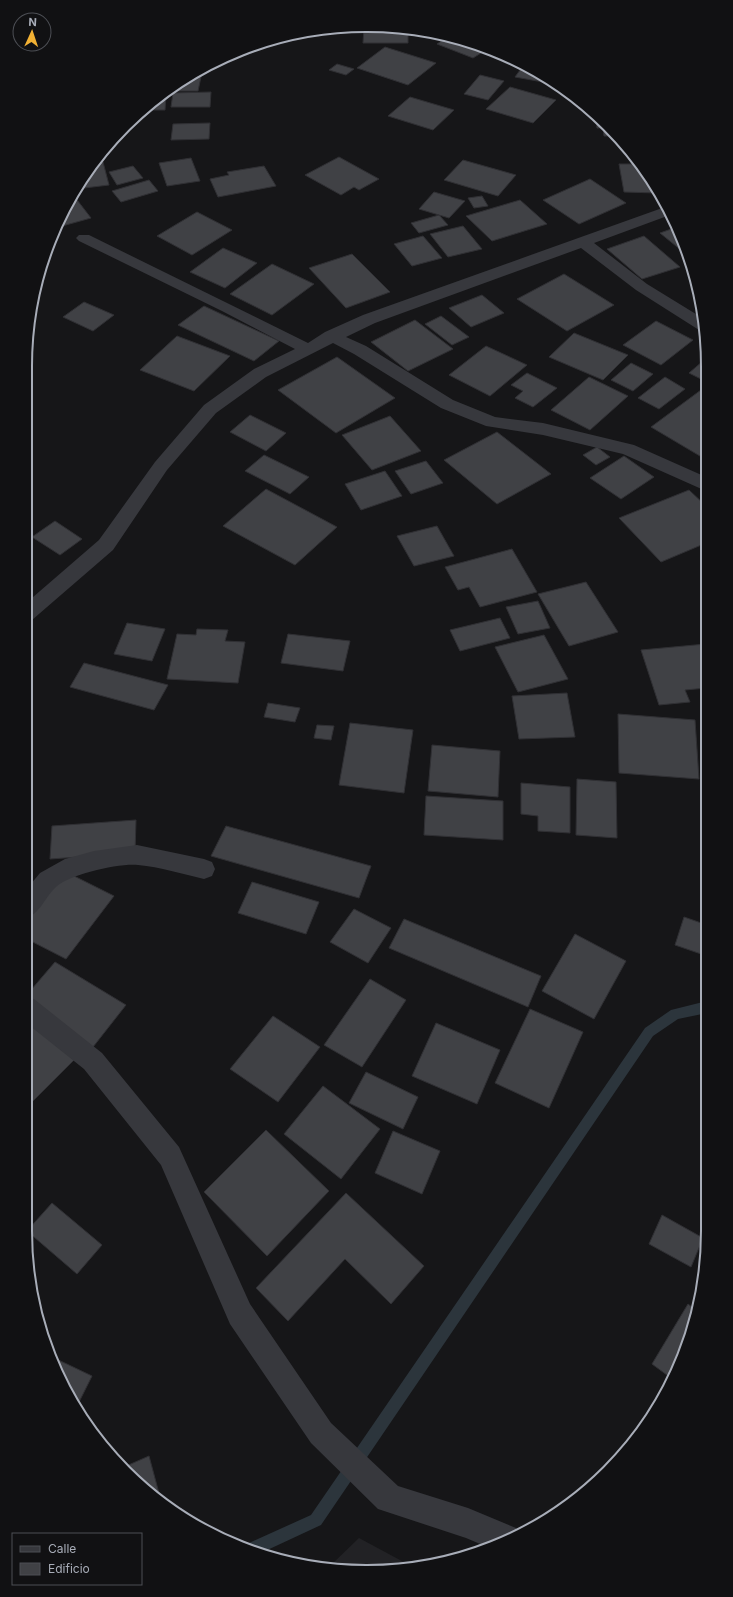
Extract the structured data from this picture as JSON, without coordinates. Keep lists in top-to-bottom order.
{
  "legend": ["Calle", "Edificio"],
  "north": "top"
}
